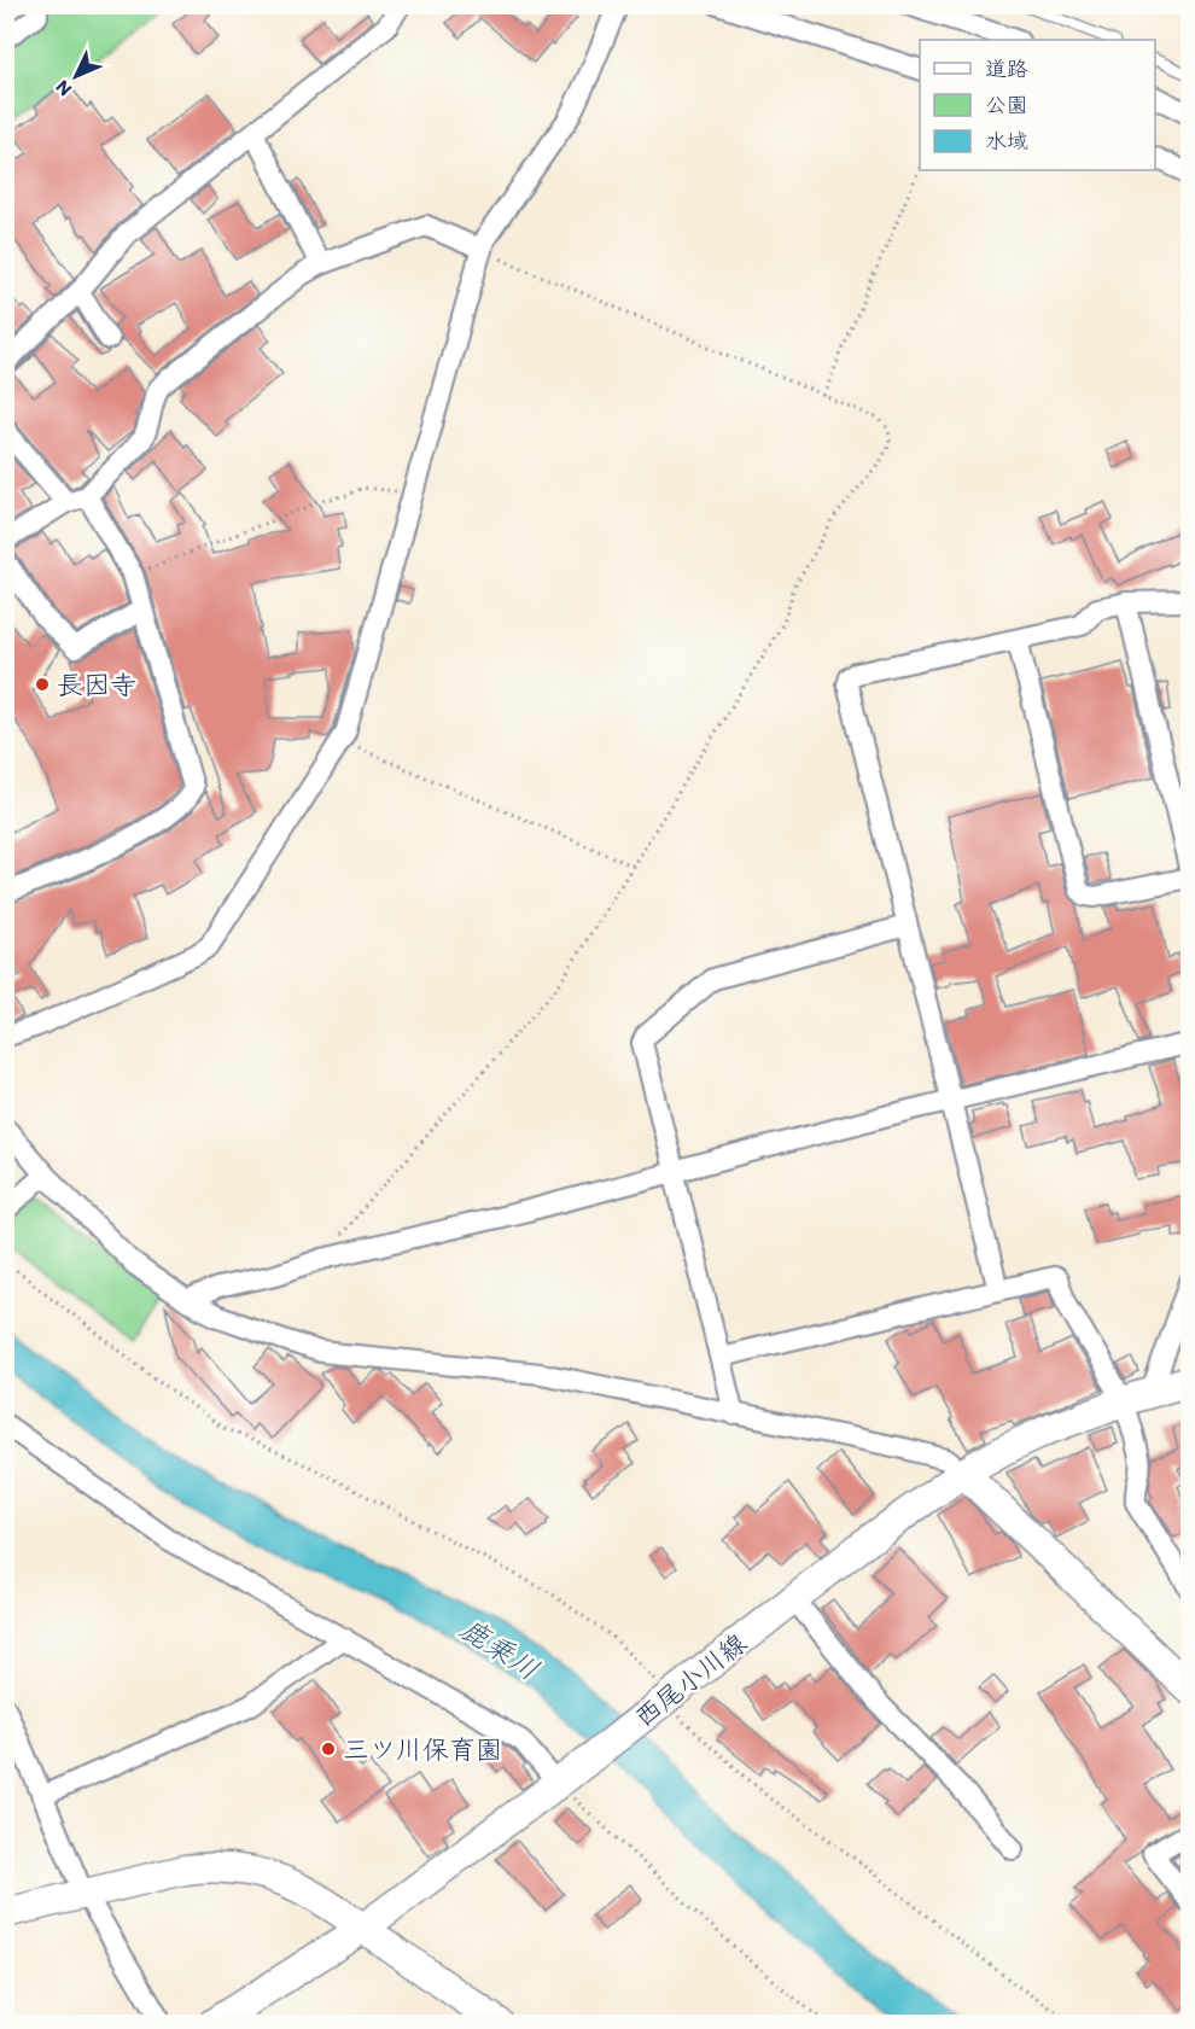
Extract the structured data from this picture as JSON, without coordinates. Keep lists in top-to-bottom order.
{
  "streets": {
    "main road": ["西尾小川線"]
  },
  "water": ["鹿乗川"],
  "places": ["長因寺", "三ツ川保育園"],
  "legend": ["道路", "公園", "水域"],
  "north": "bottom left"
}
